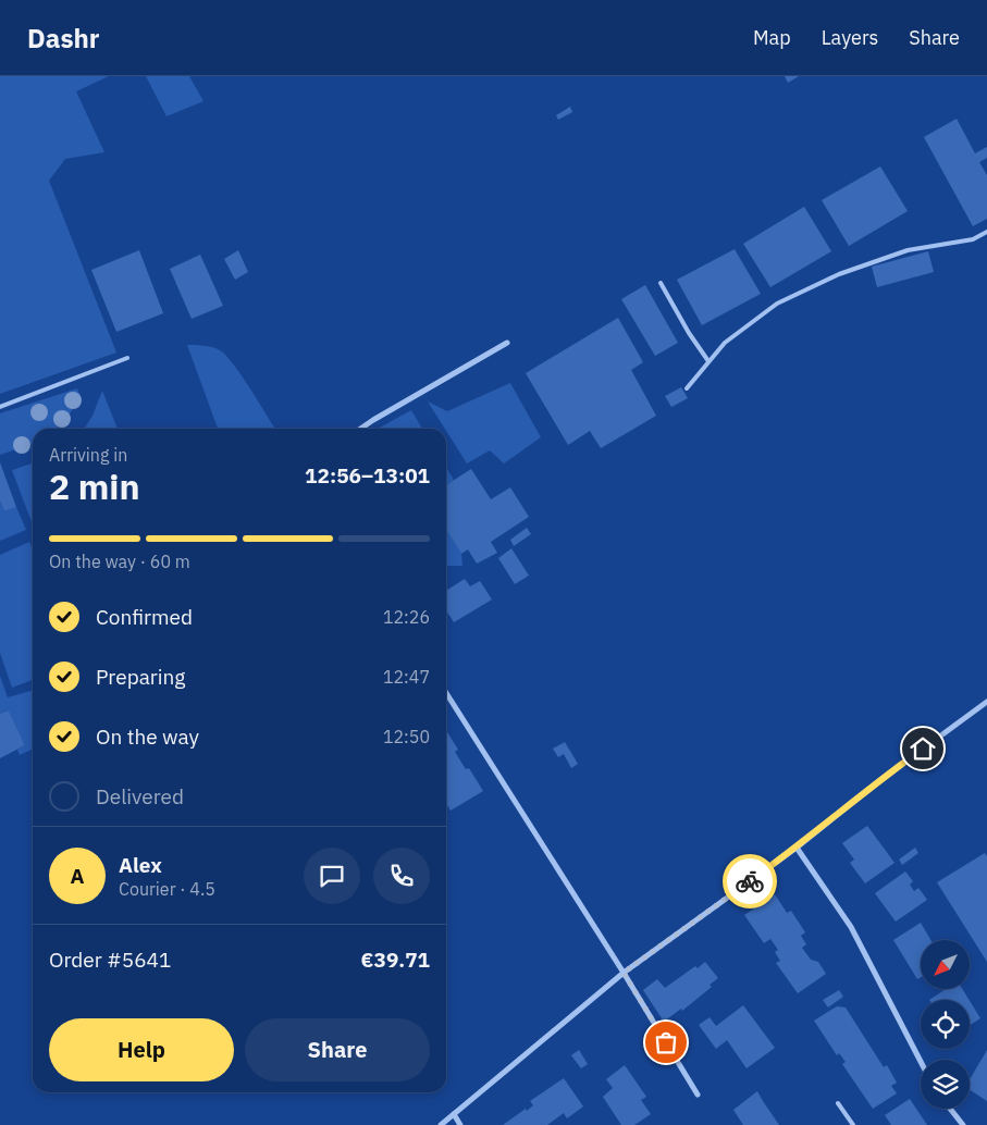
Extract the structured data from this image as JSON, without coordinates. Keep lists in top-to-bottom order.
{
  "north": "bottom left",
  "page": {
    "header": "Dashr",
    "nav": ["Map", "Layers", "Share"],
    "heading": ["2 min", "Arriving in", "12:56–13:01"],
    "panel": [
      "Alex",
      "Courier · 4.5",
      "Order #5641",
      "€39.71"
    ],
    "bar": "On the way · 60 m",
    "list": [
      ["Confirmed", "12:26"],
      ["Preparing", "12:47"],
      ["On the way", "12:50"],
      "Delivered"
    ],
    "round": "A",
    "buttons": ["Help", "Share"]
  }
}
